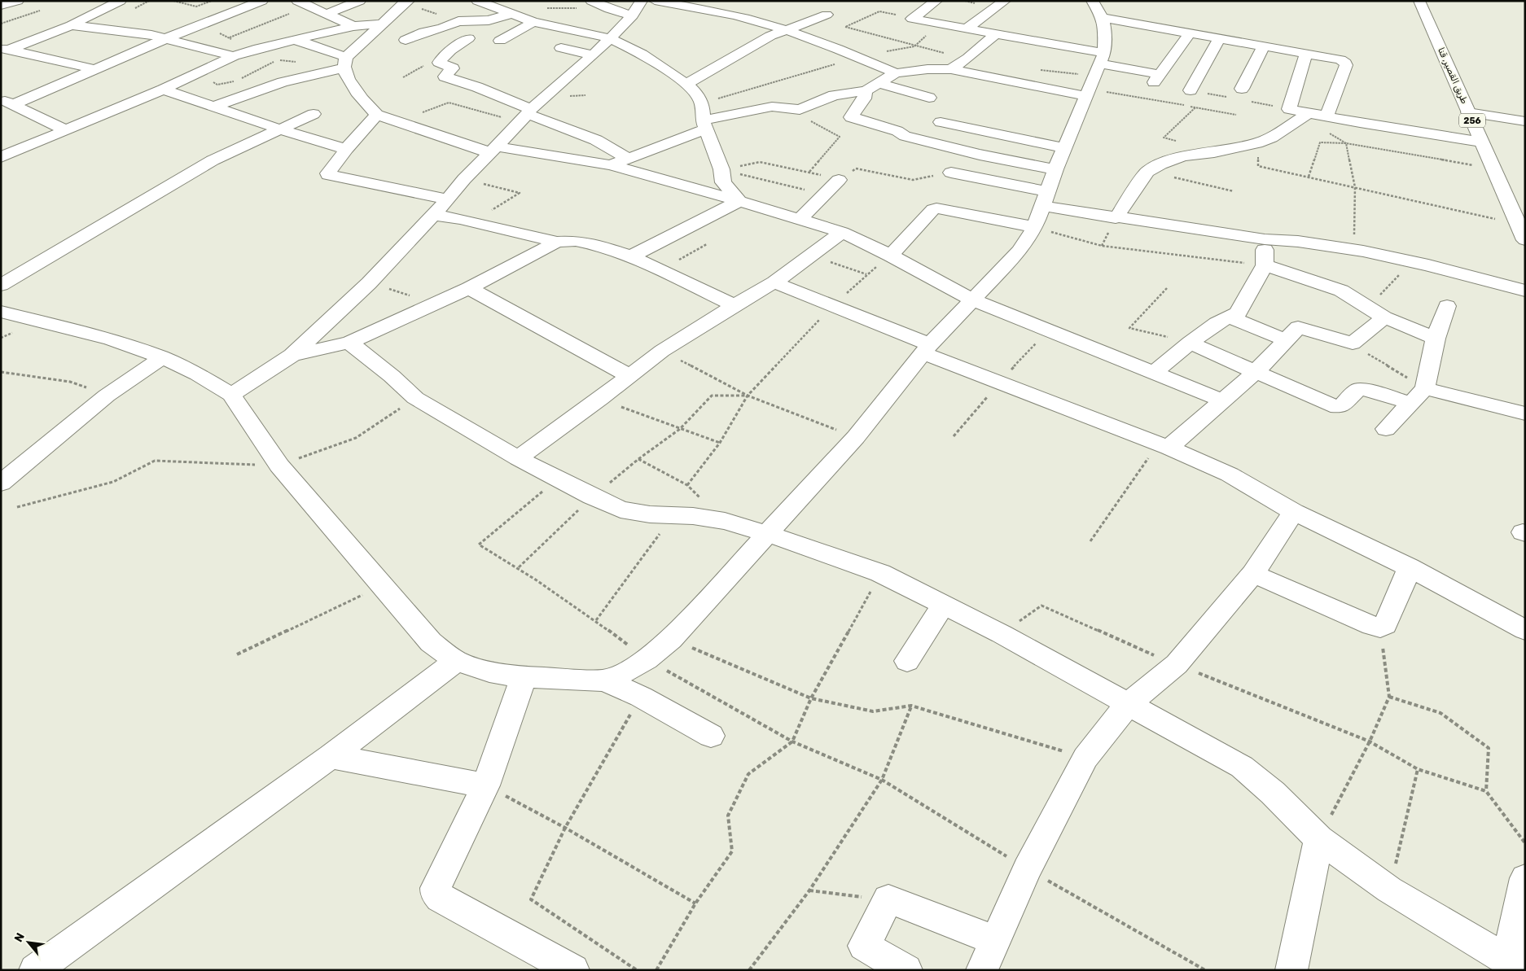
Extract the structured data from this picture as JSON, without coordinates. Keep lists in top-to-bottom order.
{
  "streets": {
    "main road": ["طريق القصير, قنا", "256"]
  },
  "north": "top left"
}
